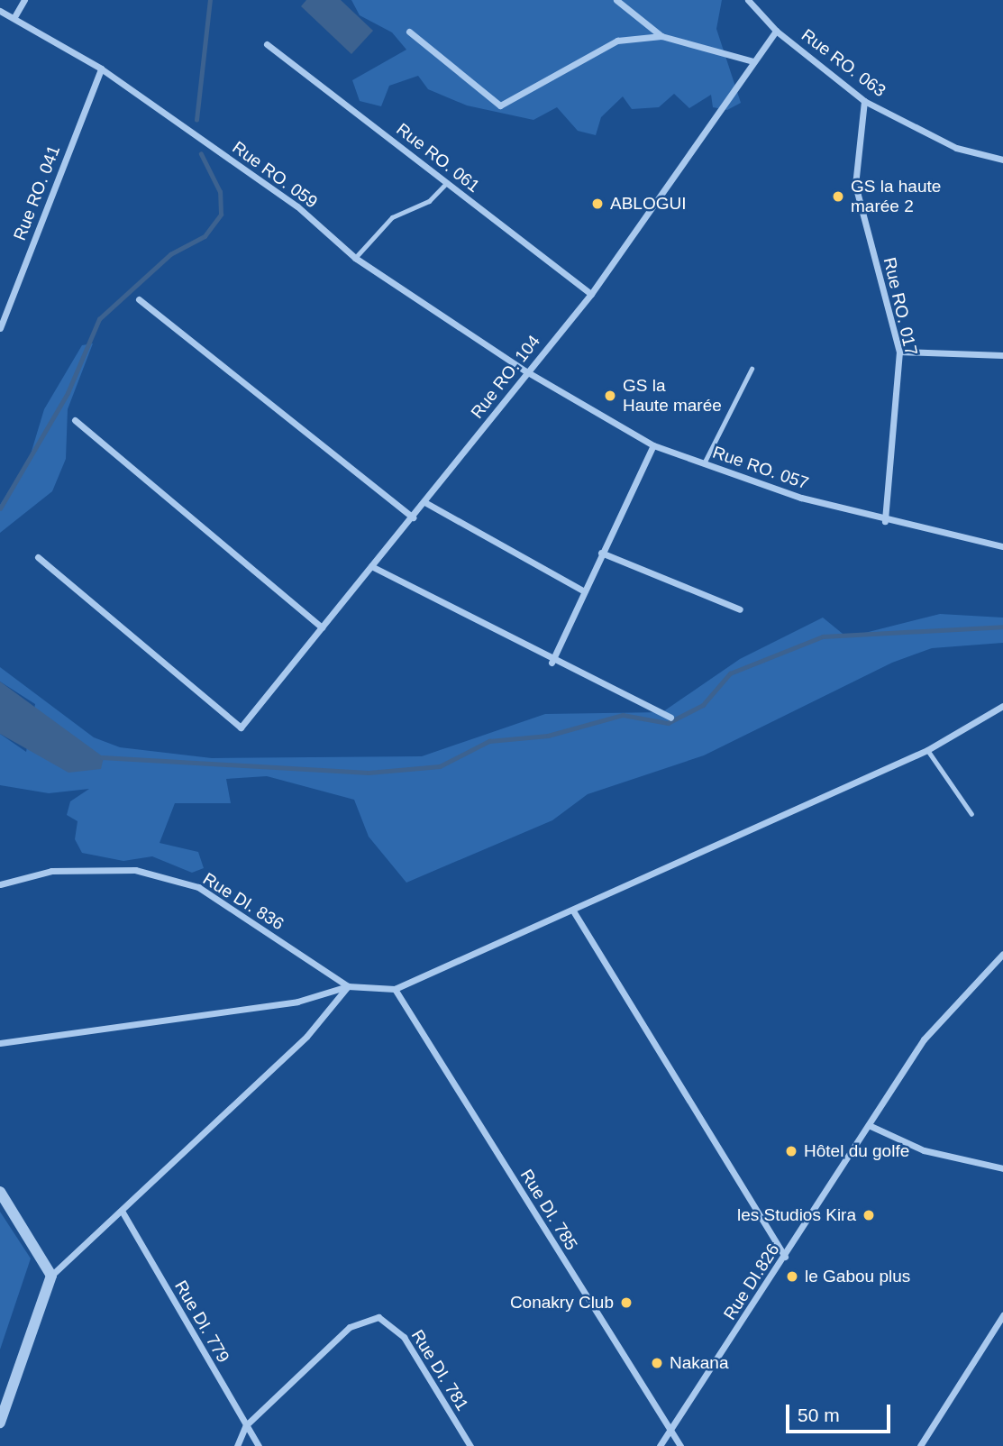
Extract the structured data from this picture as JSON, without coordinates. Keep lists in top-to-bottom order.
{
  "streets": {
    "street": [
      "Rue RO. 063",
      "Rue RO. 061",
      "Rue RO. 059",
      "Rue RO. 041",
      "Rue RO. 017",
      "Rue RO. 104",
      "Rue RO. 057",
      "Rue DI. 836",
      "Rue DI. 785",
      "Rue DI.826",
      "Rue DI. 779",
      "Rue DI. 781"
    ]
  },
  "crossings": [
    ["Rue RO. 063", "Rue RO. 017"],
    ["Rue RO. 063", "Rue RO. 104"],
    ["Rue RO. 061", "Rue RO. 104"],
    ["Rue RO. 059", "Rue RO. 041"],
    ["Rue RO. 059", "Rue RO. 104"],
    ["Rue RO. 059", "Rue RO. 057"],
    ["Rue RO. 017", "Rue RO. 057"],
    ["Rue RO. 104", "Rue RO. 057"],
    ["Rue DI. 785", "Rue DI.826"],
    ["Rue DI. 779", "Rue DI. 781"]
  ],
  "places": [
    "GS la haute marée 2",
    "ABLOGUI",
    "GS la Haute marée",
    "Hôtel du golfe",
    "les Studios Kira",
    "le Gabou plus",
    "Conakry Club",
    "Nakana"
  ],
  "scale_bar": "50 m"
}
